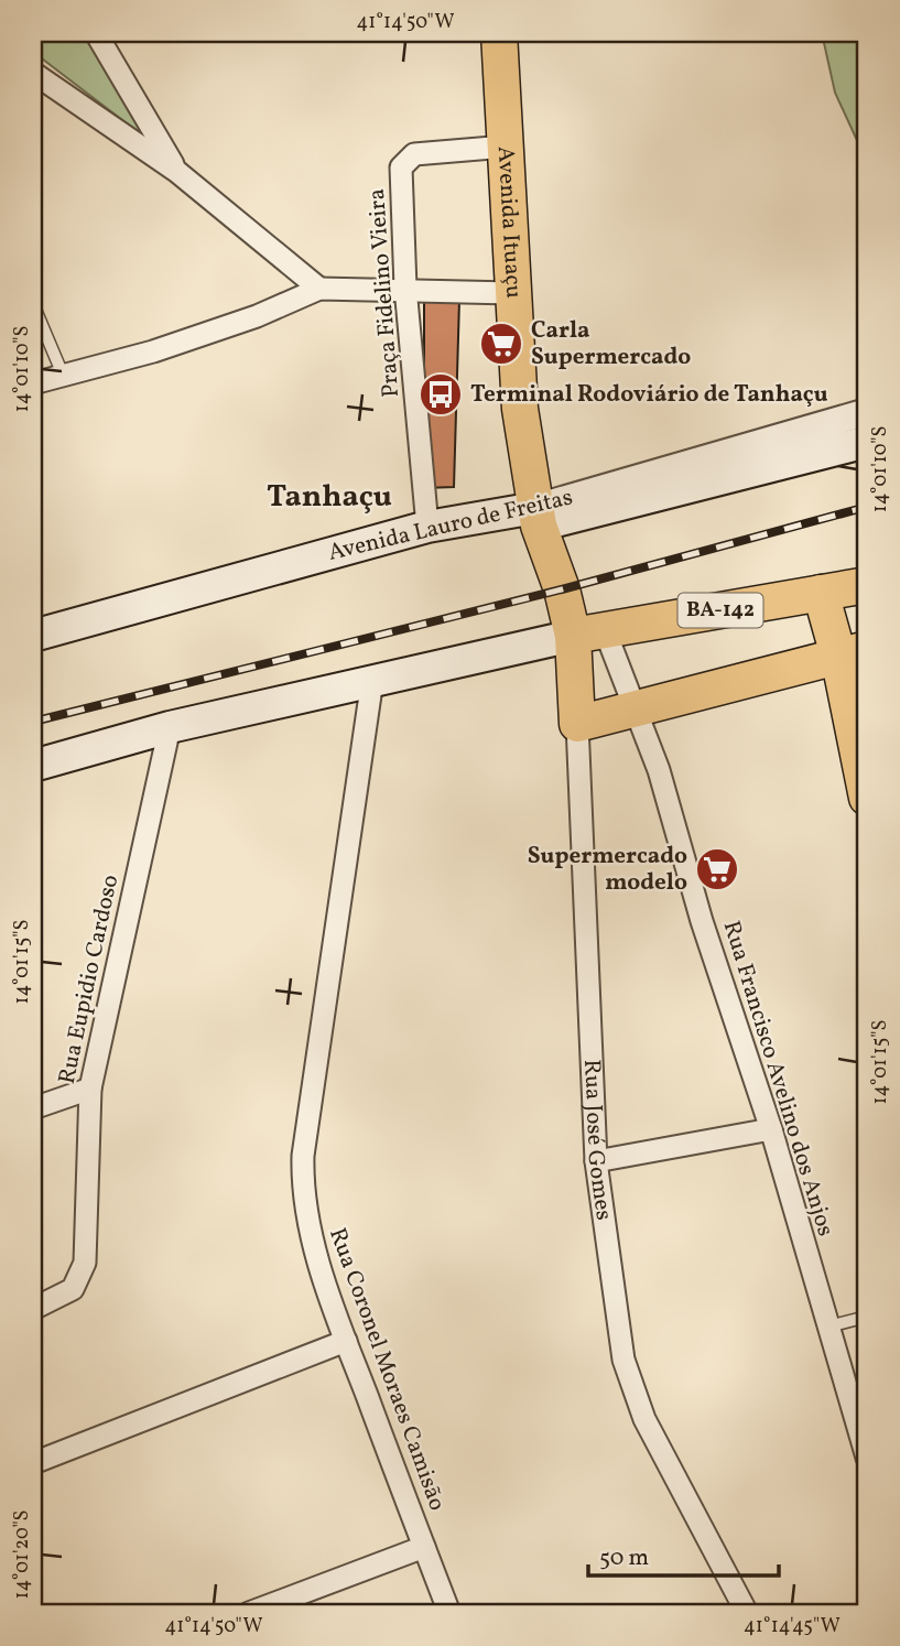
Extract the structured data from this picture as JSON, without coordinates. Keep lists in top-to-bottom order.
{
  "streets": {
    "main road": [
      "Avenida Ituaçu",
      "Avenida Lauro de Freitas",
      "BA-142",
      "Rua José Gomes"
    ],
    "street": [
      "Praça Fidelino Vieira",
      "Rua Eupidio Cardoso",
      "Rua Francisco Avelino dos Anjos",
      "Rua Coronel Moraes Camisão"
    ]
  },
  "crossings": [
    ["Avenida Ituaçu", "Praça Fidelino Vieira"],
    ["Avenida Ituaçu", "Avenida Lauro de Freitas"],
    ["Avenida Ituaçu", "BA-142"],
    ["Avenida Ituaçu", "Rua Francisco Avelino dos Anjos"],
    ["Avenida Ituaçu", "Rua José Gomes"],
    ["Praça Fidelino Vieira", "Avenida Lauro de Freitas"],
    ["BA-142", "Rua Francisco Avelino dos Anjos"],
    ["BA-142", "Rua José Gomes"],
    ["Rua Francisco Avelino dos Anjos", "Rua José Gomes"]
  ],
  "districts": ["Tanhaçu"],
  "places": {
    "supermarket": ["Carla Supermercado", "Supermercado modelo"],
    "bus stop": ["Terminal Rodoviário de Tanhaçu"]
  },
  "scale_bar": "50 m",
  "coordinates": [
    "41°14'50\"W",
    "14°01'10\"S",
    "14°01'15\"S",
    "14°01'20\"S",
    "41°14'45\"W"
  ]
}
